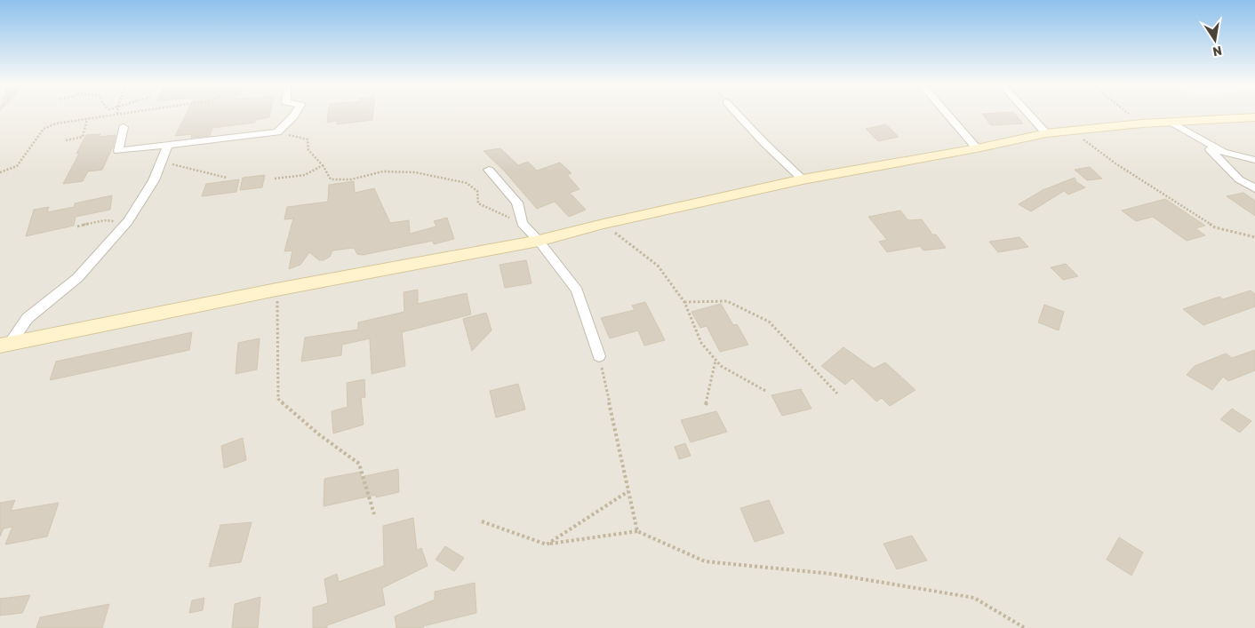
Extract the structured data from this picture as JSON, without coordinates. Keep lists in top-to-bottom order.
{
  "north": "bottom"
}
